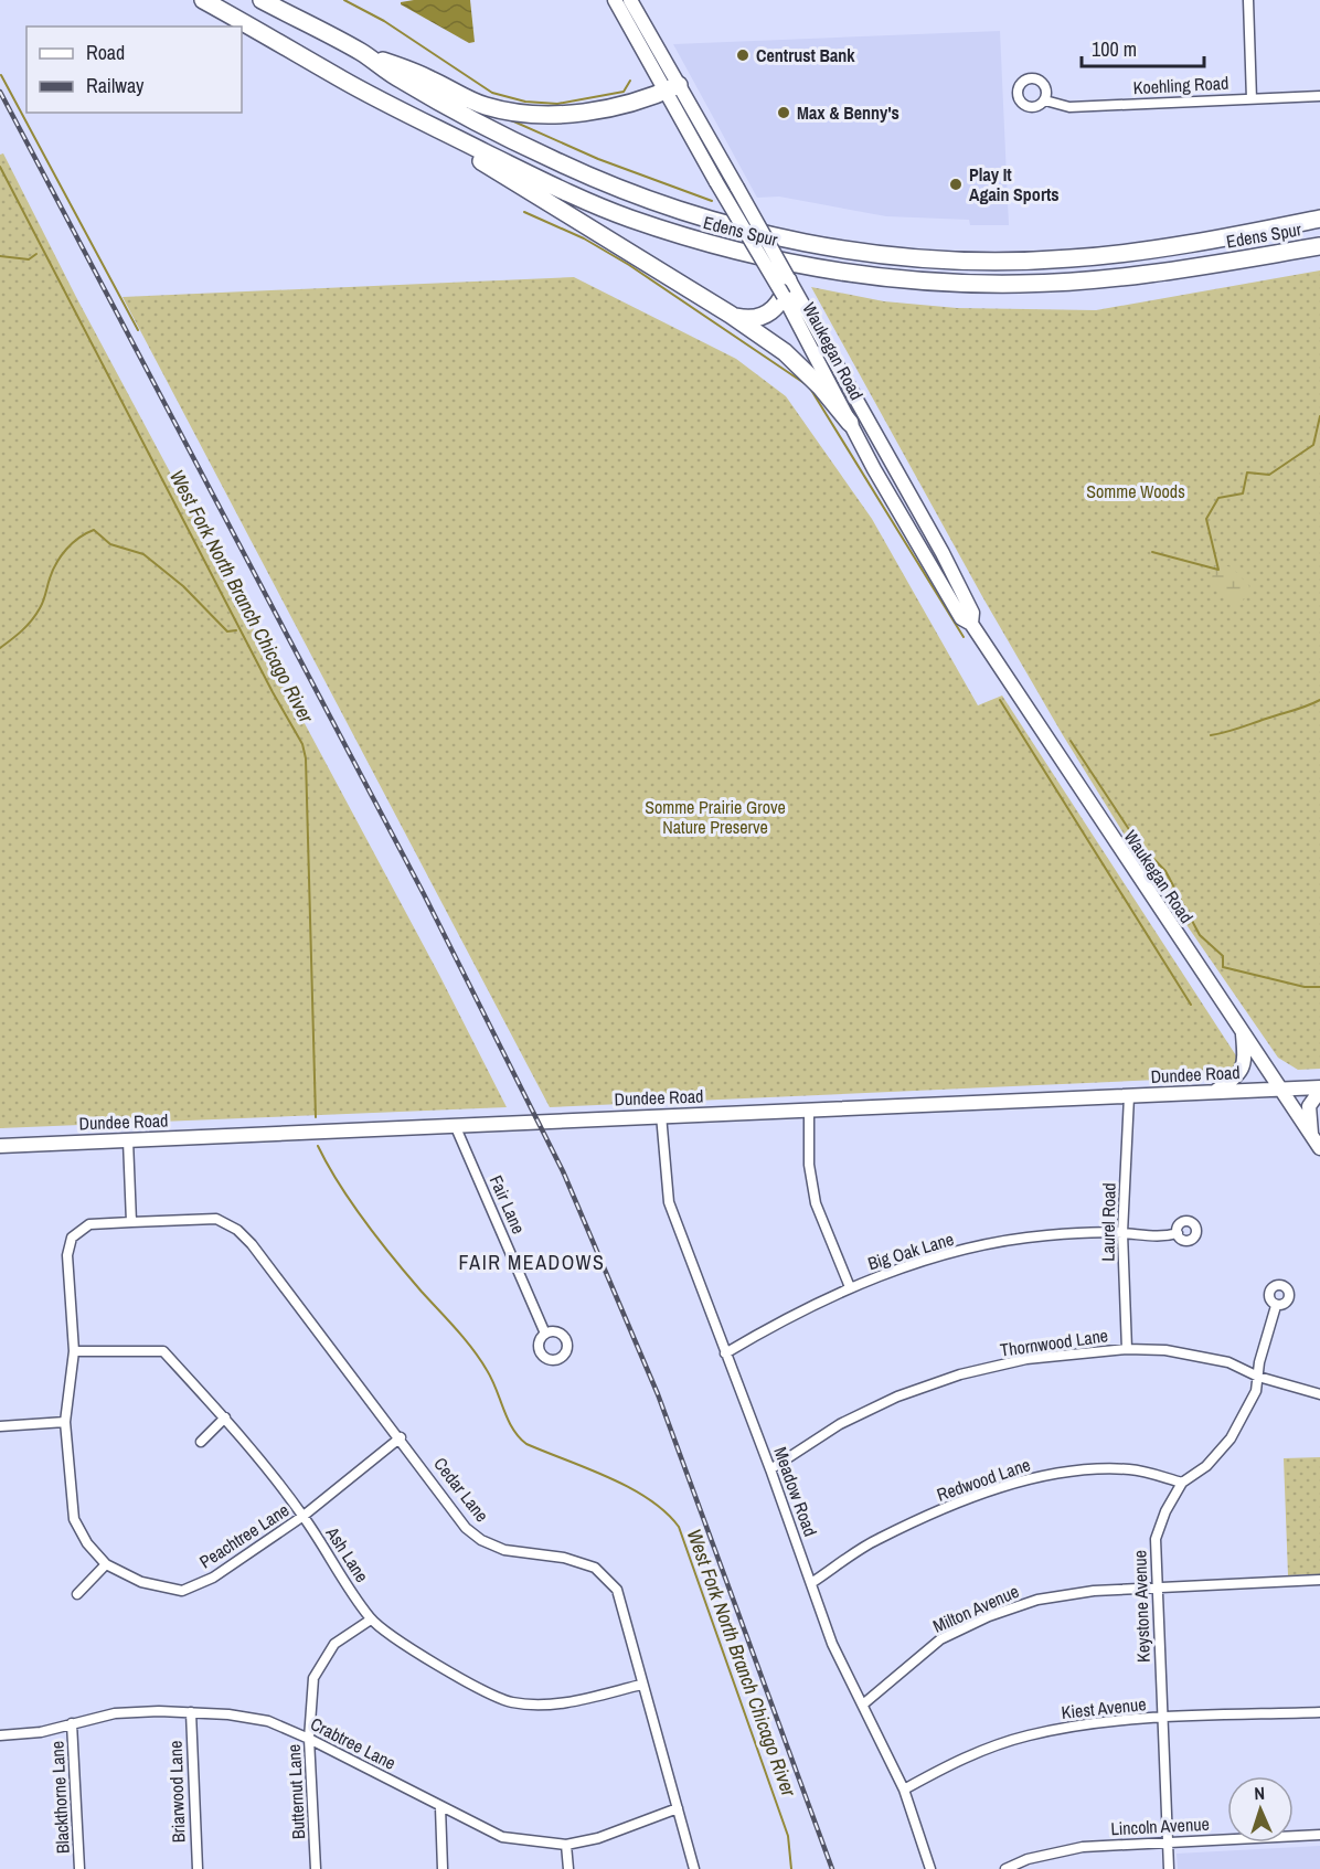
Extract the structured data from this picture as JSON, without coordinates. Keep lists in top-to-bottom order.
{
  "streets": {
    "highway": ["Edens Spur"],
    "main road": ["Waukegan Road", "Dundee Road"],
    "street": [
      "Koehling Road",
      "Fair Lane",
      "Laurel Road",
      "Big Oak Lane",
      "Thornwood Lane",
      "Redwood Lane",
      "Cedar Lane",
      "Meadow Road",
      "Peachtree Lane",
      "Ash Lane",
      "Keystone Avenue",
      "Milton Avenue",
      "Kiest Avenue",
      "Crabtree Lane",
      "Briarwood Lane",
      "Butternut Lane",
      "Blackthorne Lane",
      "Lincoln Avenue"
    ]
  },
  "crossings": [
    ["Waukegan Road", "Dundee Road"],
    ["Dundee Road", "Fair Lane"],
    ["Dundee Road", "Laurel Road"],
    ["Dundee Road", "Meadow Road"],
    ["Laurel Road", "Big Oak Lane"],
    ["Laurel Road", "Thornwood Lane"],
    ["Big Oak Lane", "Meadow Road"],
    ["Thornwood Lane", "Meadow Road"],
    ["Thornwood Lane", "Keystone Avenue"],
    ["Redwood Lane", "Meadow Road"],
    ["Redwood Lane", "Keystone Avenue"],
    ["Cedar Lane", "Peachtree Lane"],
    ["Cedar Lane", "Ash Lane"],
    ["Cedar Lane", "Crabtree Lane"],
    ["Meadow Road", "Milton Avenue"],
    ["Meadow Road", "Kiest Avenue"],
    ["Peachtree Lane", "Ash Lane"],
    ["Ash Lane", "Butternut Lane"],
    ["Keystone Avenue", "Milton Avenue"],
    ["Keystone Avenue", "Kiest Avenue"],
    ["Keystone Avenue", "Lincoln Avenue"],
    ["Crabtree Lane", "Briarwood Lane"],
    ["Crabtree Lane", "Butternut Lane"],
    ["Crabtree Lane", "Blackthorne Lane"]
  ],
  "districts": ["FAIR MEADOWS"],
  "water": ["West Fork North Branch Chicago River"],
  "parks": ["Somme Woods", "Somme Prairie Grove Nature Preserve"],
  "places": ["Centrust Bank", "Max & Benny's", "Play It Again Sports"],
  "legend": ["Road", "Railway"],
  "scale_bar": "100 m",
  "north": "top"
}
